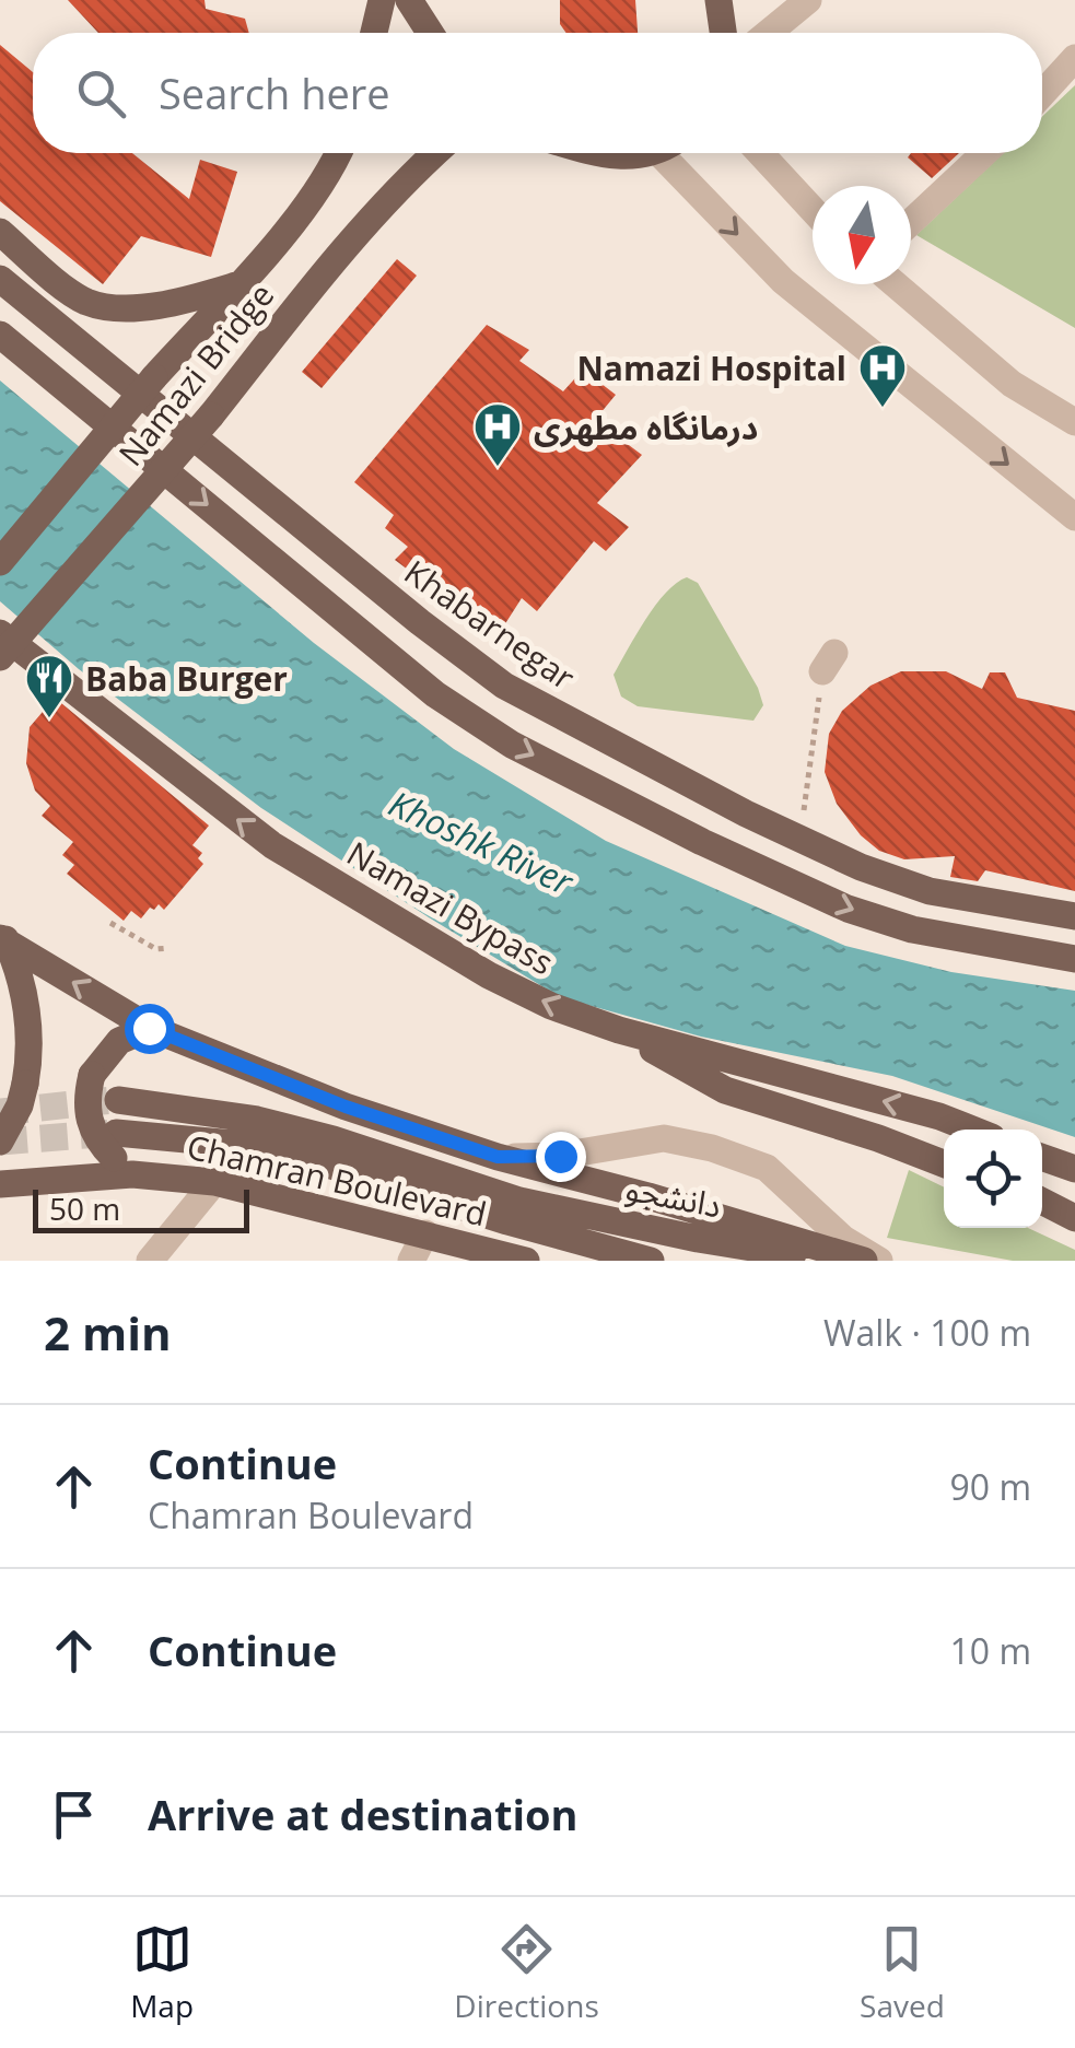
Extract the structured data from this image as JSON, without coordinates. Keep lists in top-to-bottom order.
{
  "streets": {
    "main road": [
      "Namazi Bridge",
      "Khabarnegar",
      "Namazi Bypass",
      "Chamran Boulevard",
      "دانشجو"
    ]
  },
  "crossings": [
    ["Chamran Boulevard", "دانشجو"]
  ],
  "water": ["Khoshk River"],
  "places": {
    "hospital": ["Namazi Hospital", "درمانگاه مطهری"],
    "restaurant": ["Baba Burger"]
  },
  "scale_bar": "50 m",
  "north": "bottom",
  "page": {
    "search": "Search here",
    "scale": "50 m",
    "heading": ["2 min", "Walk · 100 m"],
    "list": [
      ["Continue", "Chamran Boulevard", "90 m"],
      ["Continue", "10 m"],
      "Arrive at destination"
    ],
    "nav": ["Map", "Directions", "Saved"]
  }
}
